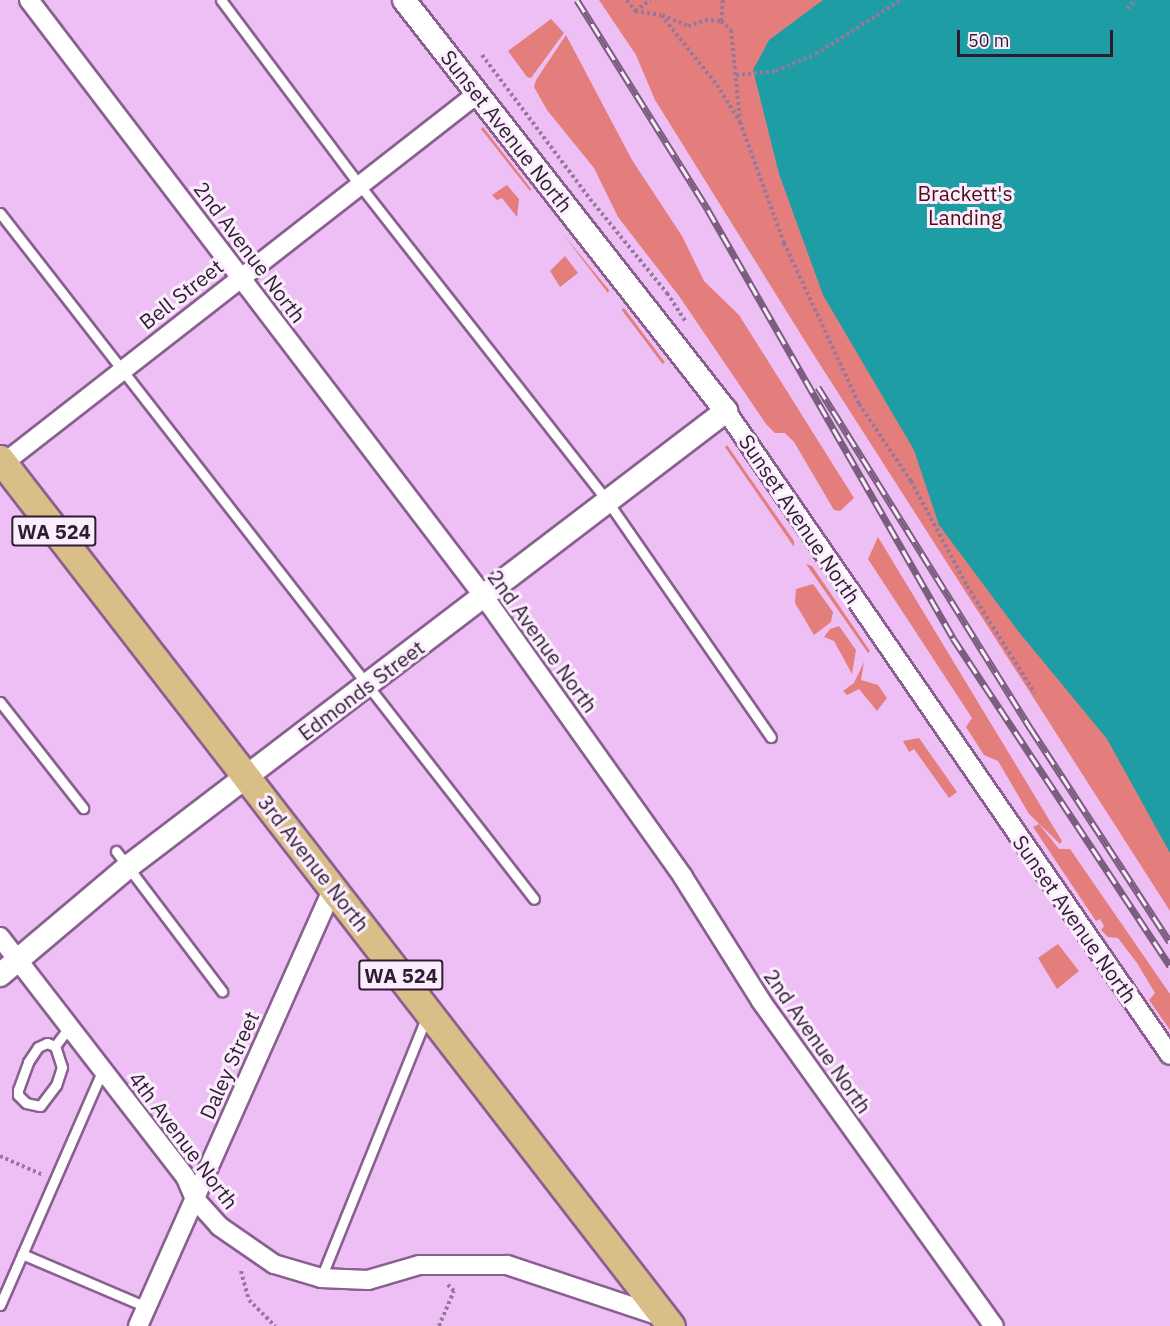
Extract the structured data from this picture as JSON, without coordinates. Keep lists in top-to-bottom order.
{
  "streets": {
    "main road": ["WA 524", "3rd Avenue North"],
    "street": [
      "Sunset Avenue North",
      "2nd Avenue North",
      "Bell Street",
      "Edmonds Street",
      "Daley Street",
      "4th Avenue North"
    ]
  },
  "crossings": [
    ["Sunset Avenue North", "Bell Street"],
    ["Sunset Avenue North", "Edmonds Street"],
    ["2nd Avenue North", "Bell Street"],
    ["2nd Avenue North", "Edmonds Street"],
    ["Bell Street", "3rd Avenue North"],
    ["Edmonds Street", "3rd Avenue North"],
    ["Edmonds Street", "4th Avenue North"],
    ["3rd Avenue North", "Daley Street"],
    ["3rd Avenue North", "4th Avenue North"],
    ["Daley Street", "4th Avenue North"]
  ],
  "parks": ["Brackett's Landing"],
  "scale_bar": "50 m"
}
